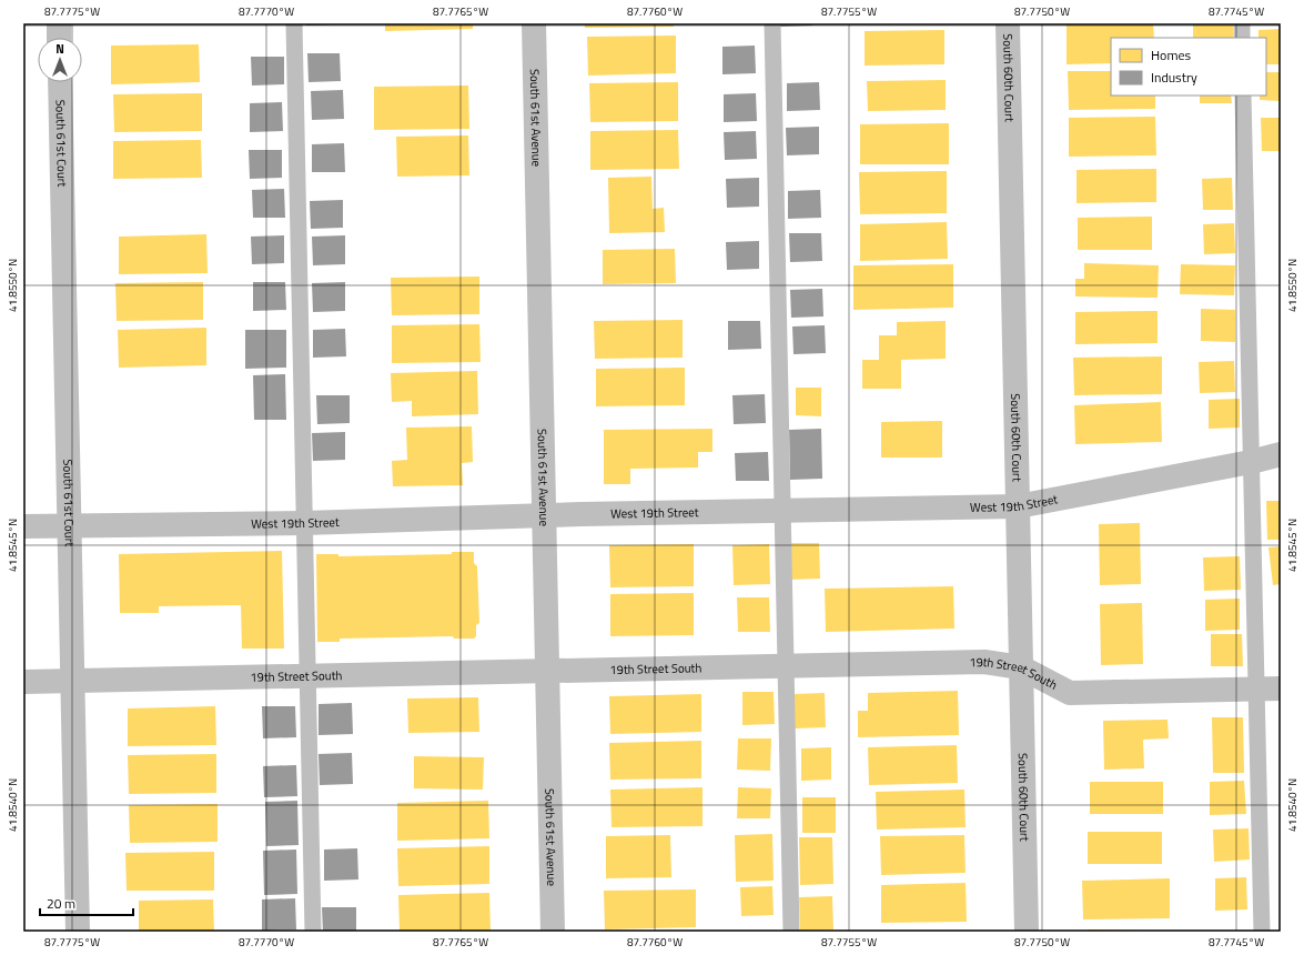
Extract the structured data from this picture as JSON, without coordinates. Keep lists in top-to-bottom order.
{
  "streets": {
    "street": [
      "South 60th Court",
      "South 61st Avenue",
      "South 61st Court",
      "West 19th Street",
      "19th Street South"
    ]
  },
  "crossings": [
    ["South 60th Court", "West 19th Street"],
    ["South 60th Court", "19th Street South"],
    ["South 61st Avenue", "West 19th Street"],
    ["South 61st Avenue", "19th Street South"],
    ["South 61st Court", "West 19th Street"],
    ["South 61st Court", "19th Street South"]
  ],
  "legend": ["Homes", "Industry"],
  "scale_bar": "20 m",
  "north": "top",
  "coordinates": [
    "87.7775°W",
    "87.7770°W",
    "87.7765°W",
    "87.7760°W",
    "87.7755°W",
    "87.7750°W",
    "87.7745°W",
    "41.8550°N",
    "41.8545°N",
    "41.8540°N"
  ]
}
